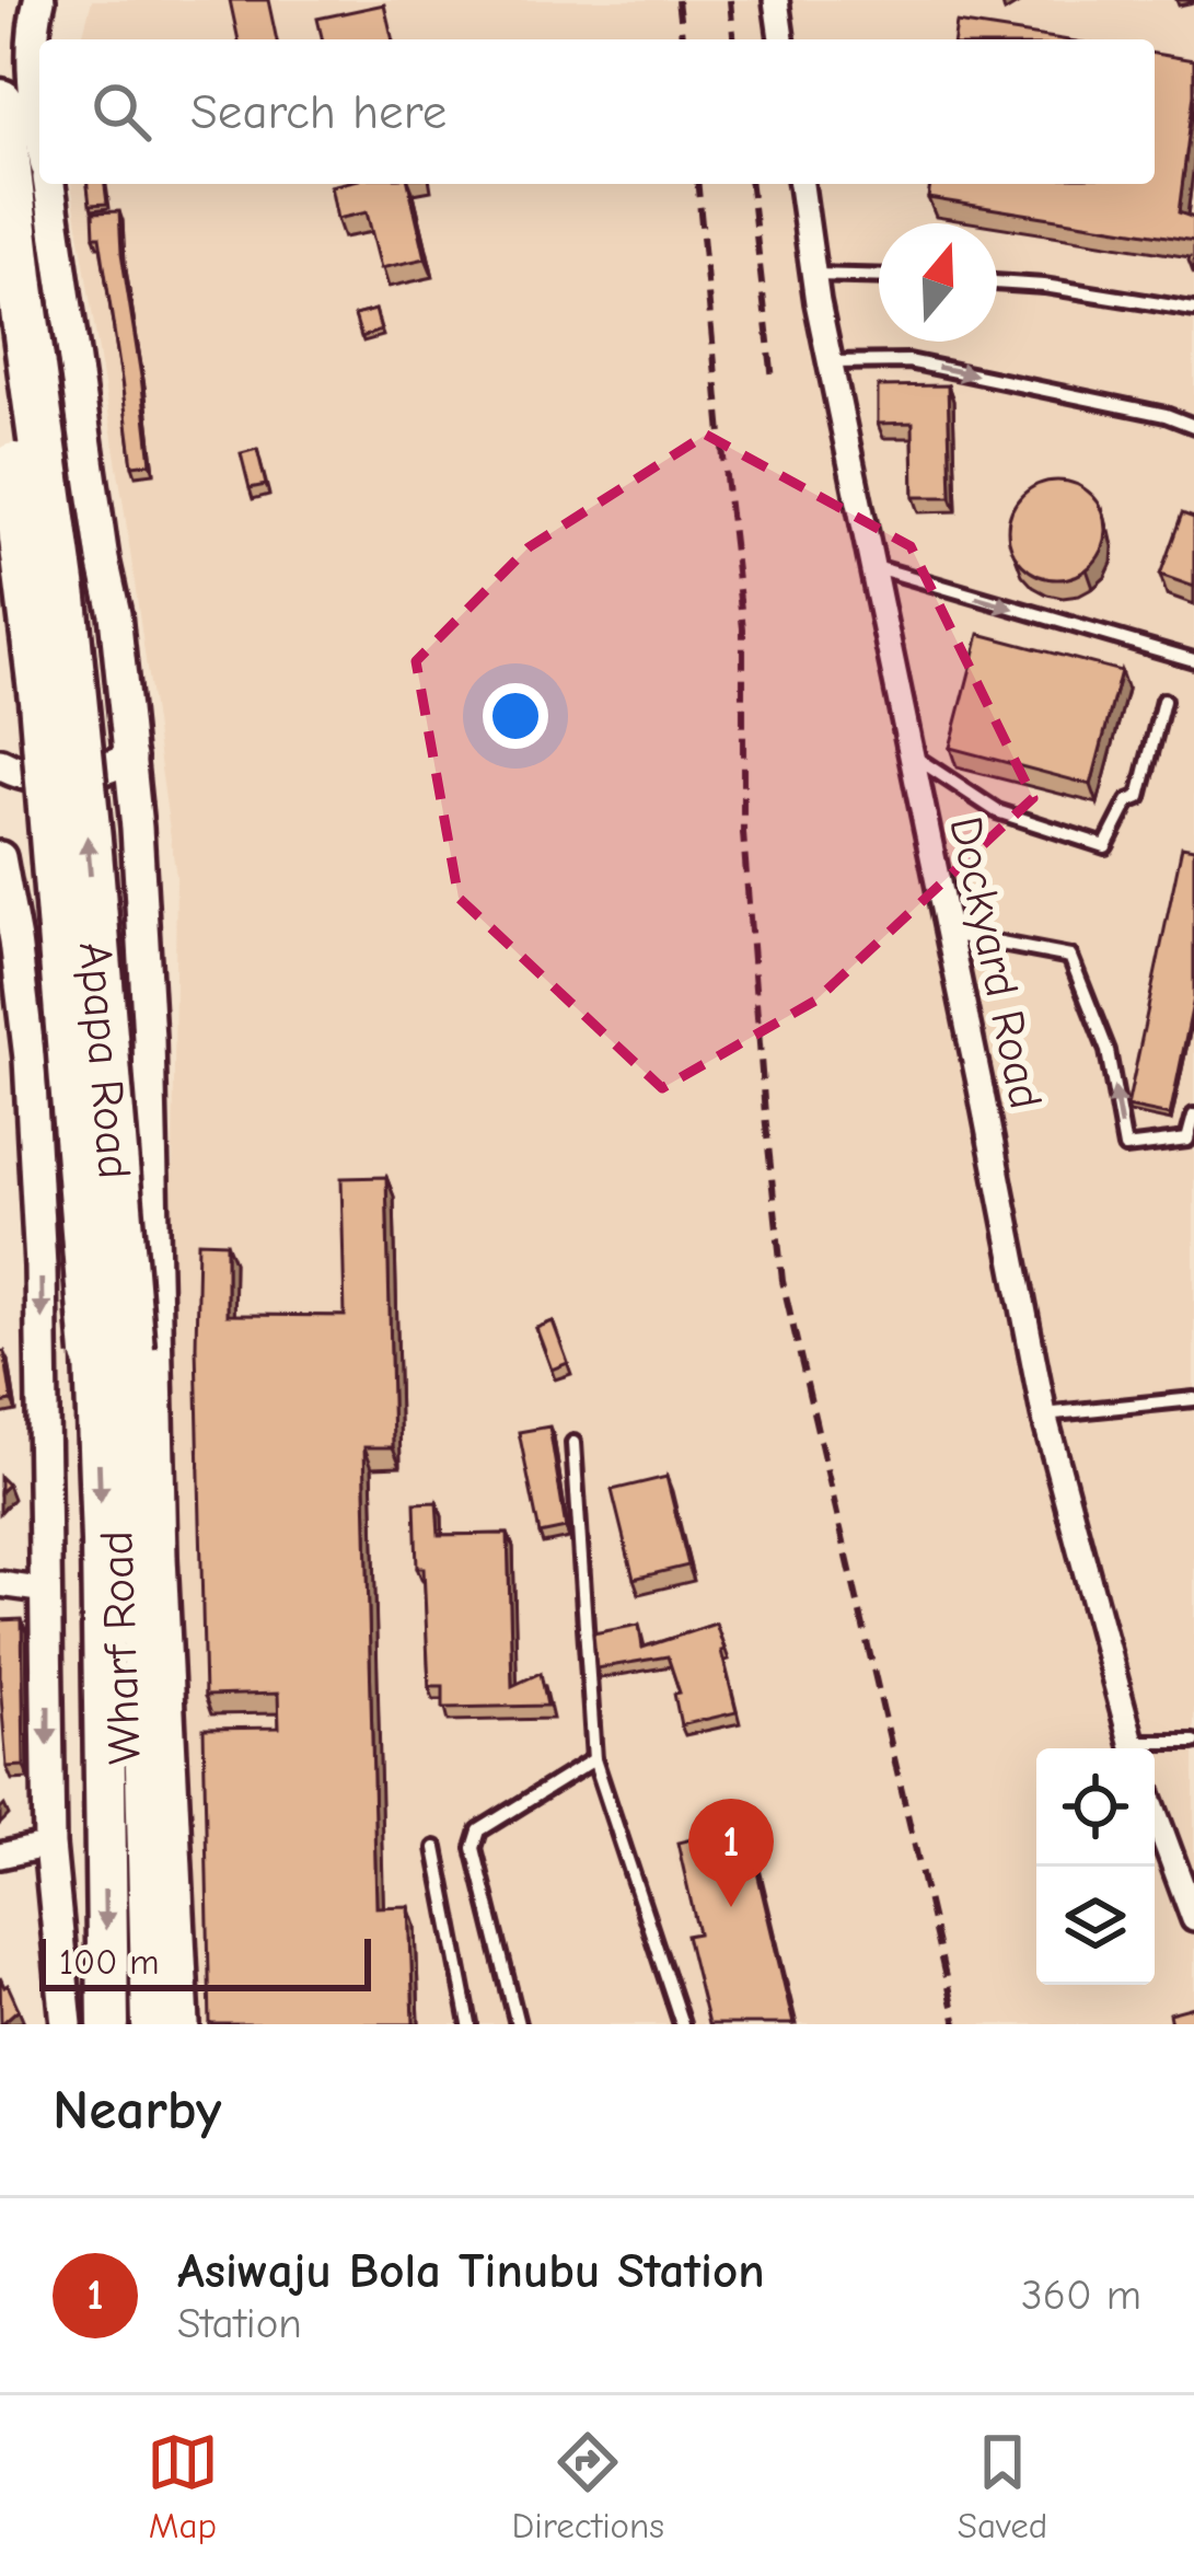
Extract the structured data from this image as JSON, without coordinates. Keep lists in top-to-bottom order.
{
  "streets": {
    "highway": ["Apapa Road"],
    "street": ["Dockyard Road", "Wharf Road"]
  },
  "scale_bar": "100 m",
  "north": "top",
  "page": {
    "search": "Search here",
    "pins": "1",
    "scale": "100 m",
    "heading": "Nearby",
    "list": [
      {
        "mark": "1",
        "name": "Asiwaju Bola Tinubu Station",
        "note": "Station",
        "value": "360 m"
      }
    ],
    "nav": ["Map", "Directions", "Saved"]
  }
}
